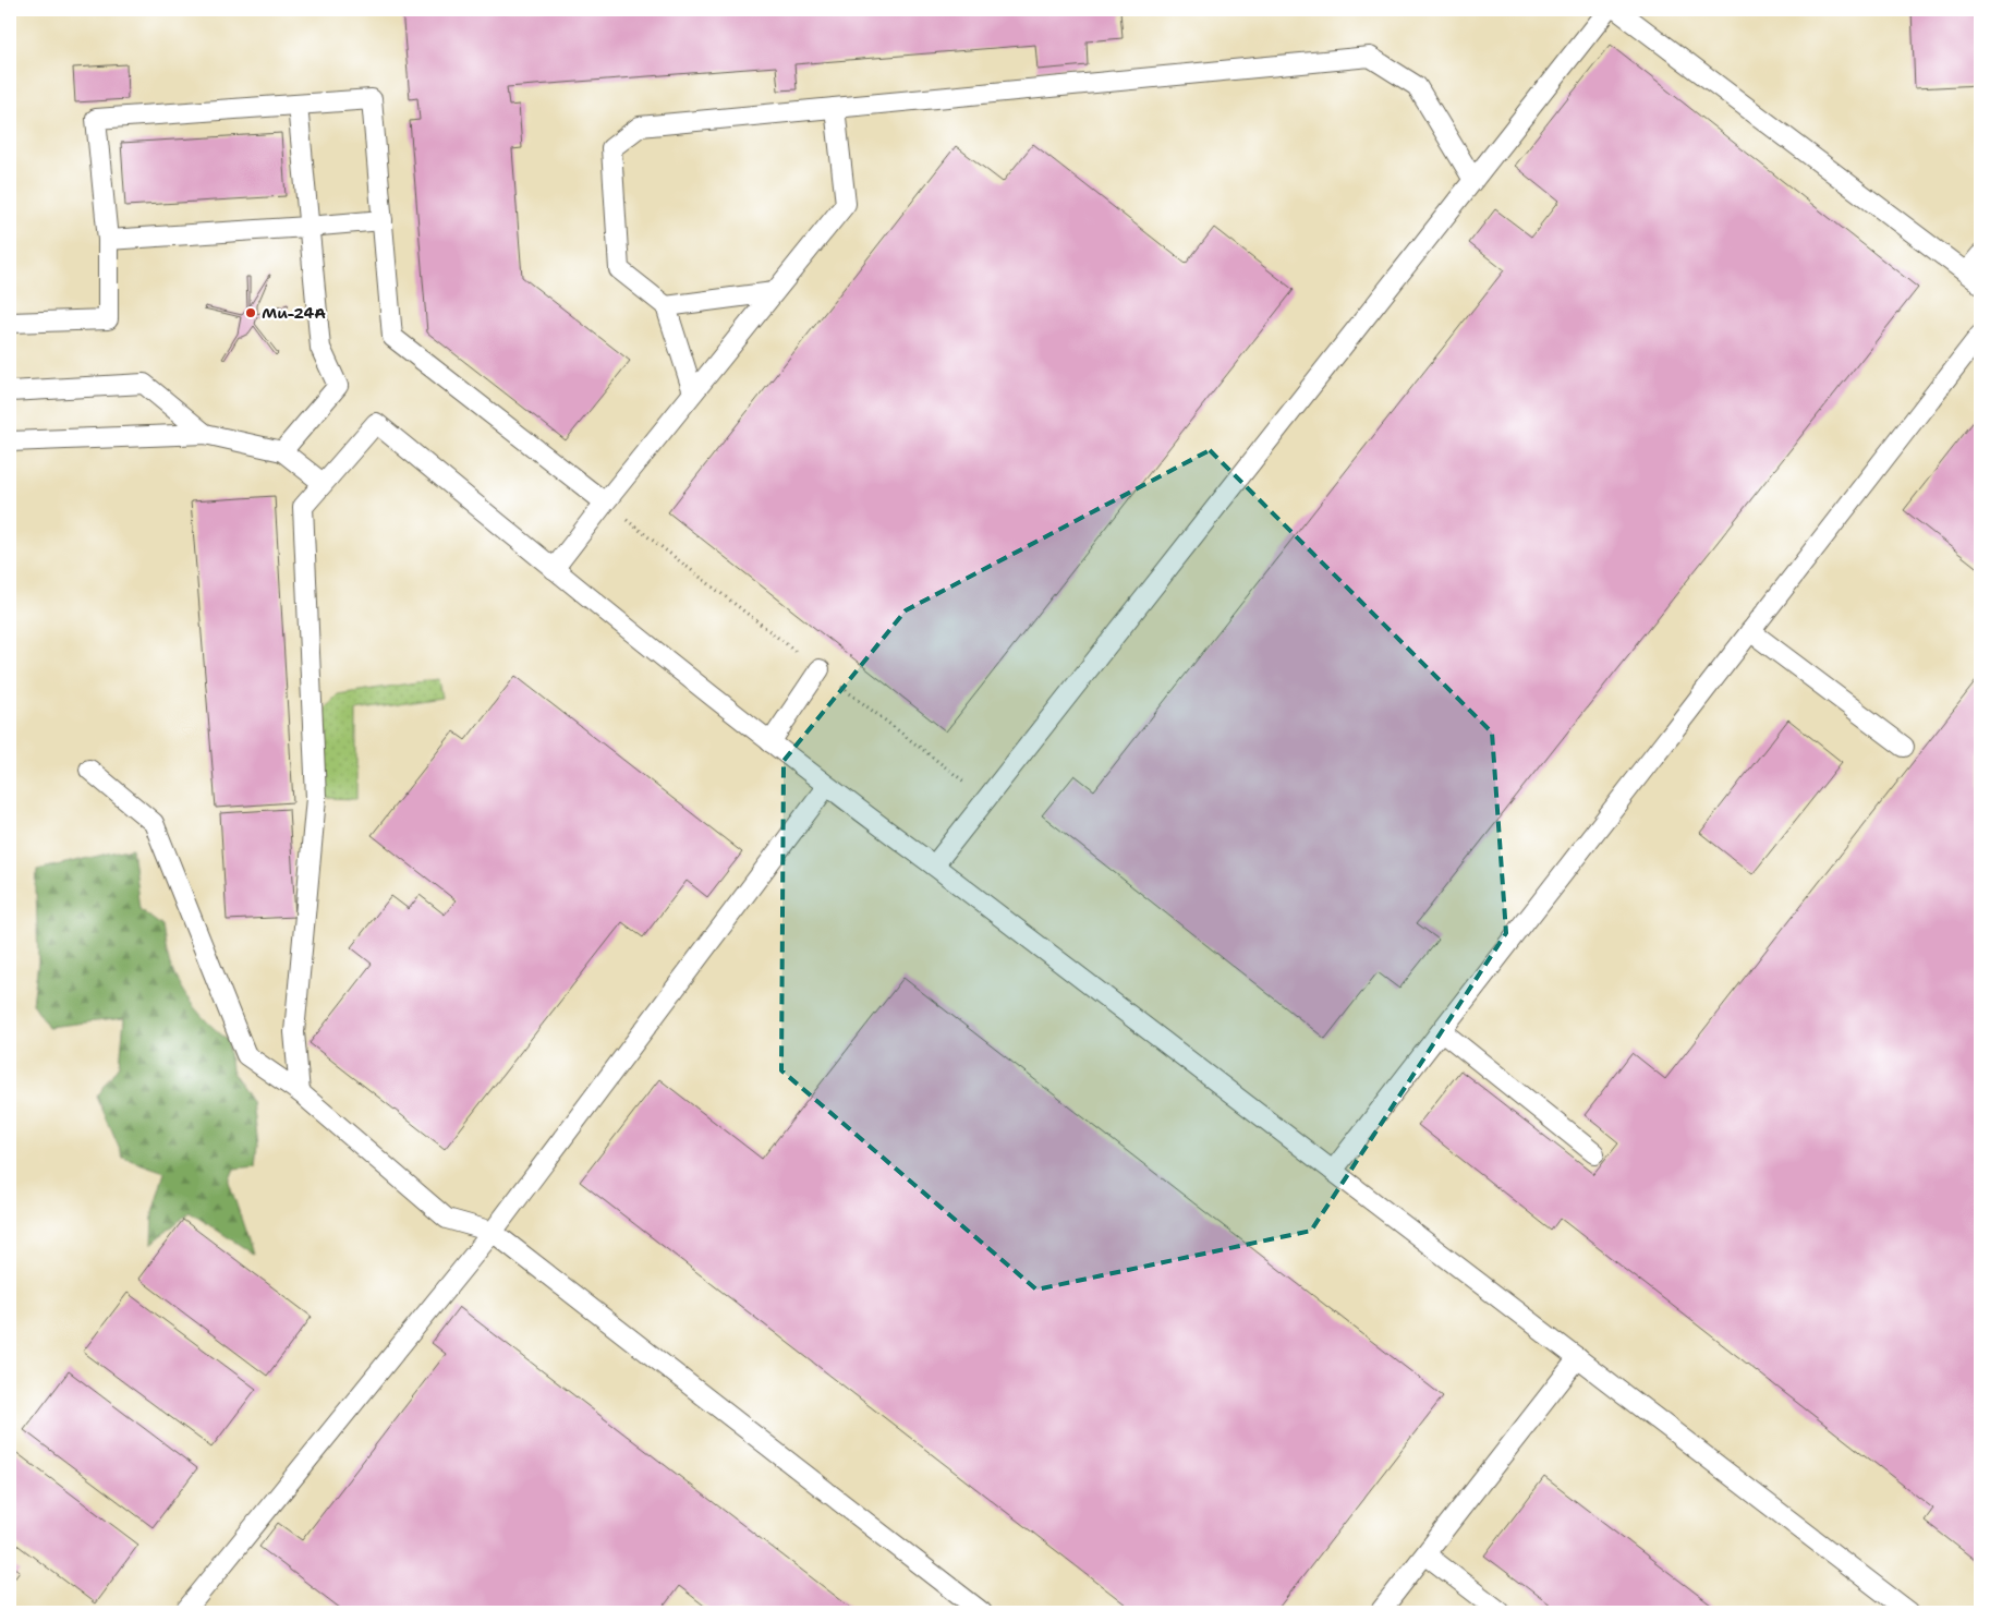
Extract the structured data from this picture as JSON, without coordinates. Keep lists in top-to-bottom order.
{
  "places": ["Ми-24А"]
}
